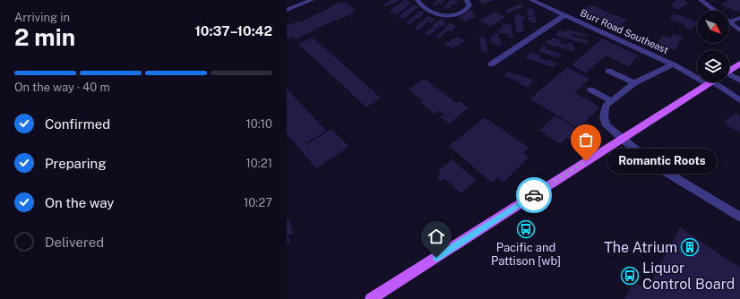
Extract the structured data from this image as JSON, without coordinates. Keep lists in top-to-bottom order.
{
  "streets": {
    "street": ["Burr Road Southeast"]
  },
  "places": {
    "other": ["Romantic Roots"],
    "bus stop": ["Pacific and Pattison [wb]", "Liquor Control Board"],
    "building": ["The Atrium"]
  },
  "north": "bottom right",
  "page": {
    "heading": ["2 min", "Arriving in", "10:37–10:42"],
    "bar": "On the way · 40 m",
    "list": [
      ["Confirmed", "10:10"],
      ["Preparing", "10:21"],
      ["On the way", "10:27"],
      "Delivered"
    ],
    "bubble": "Romantic Roots"
  }
}
